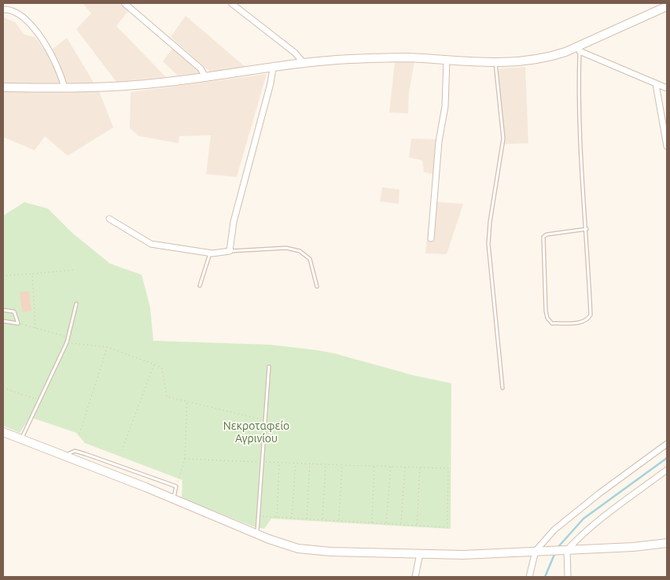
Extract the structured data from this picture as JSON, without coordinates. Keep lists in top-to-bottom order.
{
  "parks": ["Νεκροταφείο Αγρινίου"]
}
